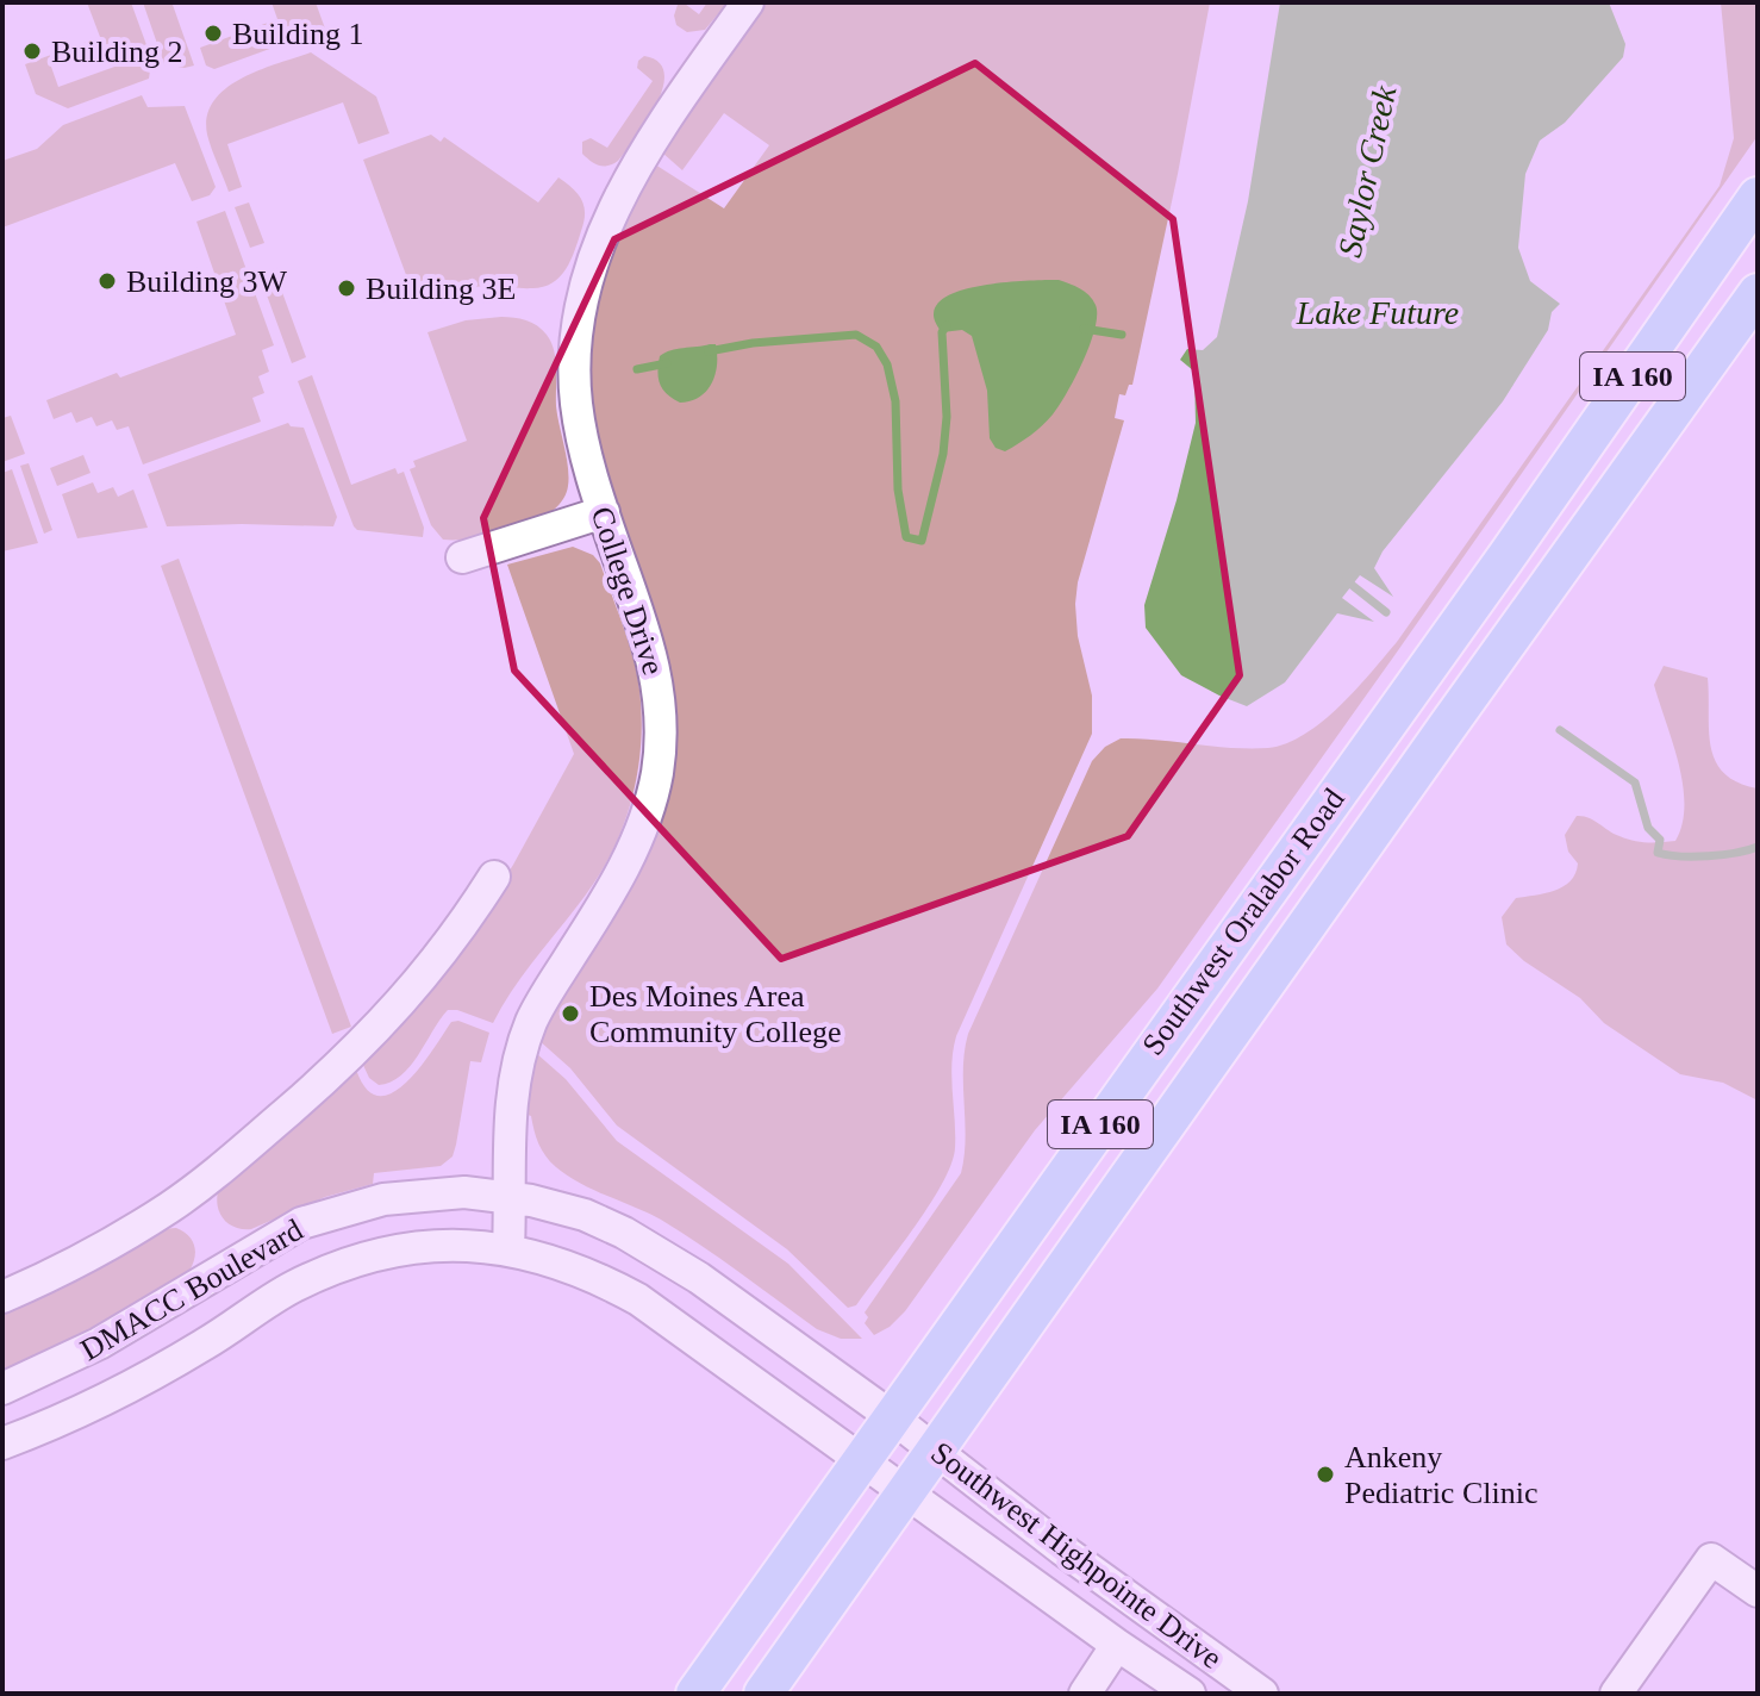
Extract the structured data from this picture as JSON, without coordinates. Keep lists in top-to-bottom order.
{
  "streets": {
    "main road": ["IA 160", "Southwest Oralabor Road"],
    "street": ["College Drive", "DMACC Boulevard", "Southwest Highpointe Drive"]
  },
  "crossings": [
    ["College Drive", "DMACC Boulevard"],
    ["Southwest Oralabor Road", "DMACC Boulevard"],
    ["Southwest Oralabor Road", "Southwest Highpointe Drive"],
    ["DMACC Boulevard", "Southwest Highpointe Drive"]
  ],
  "water": ["Saylor Creek", "Lake Future"],
  "places": [
    "Building 1",
    "Building 2",
    "Building 3W",
    "Building 3E",
    "Des Moines Area Community College",
    "Ankeny Pediatric Clinic"
  ]
}
